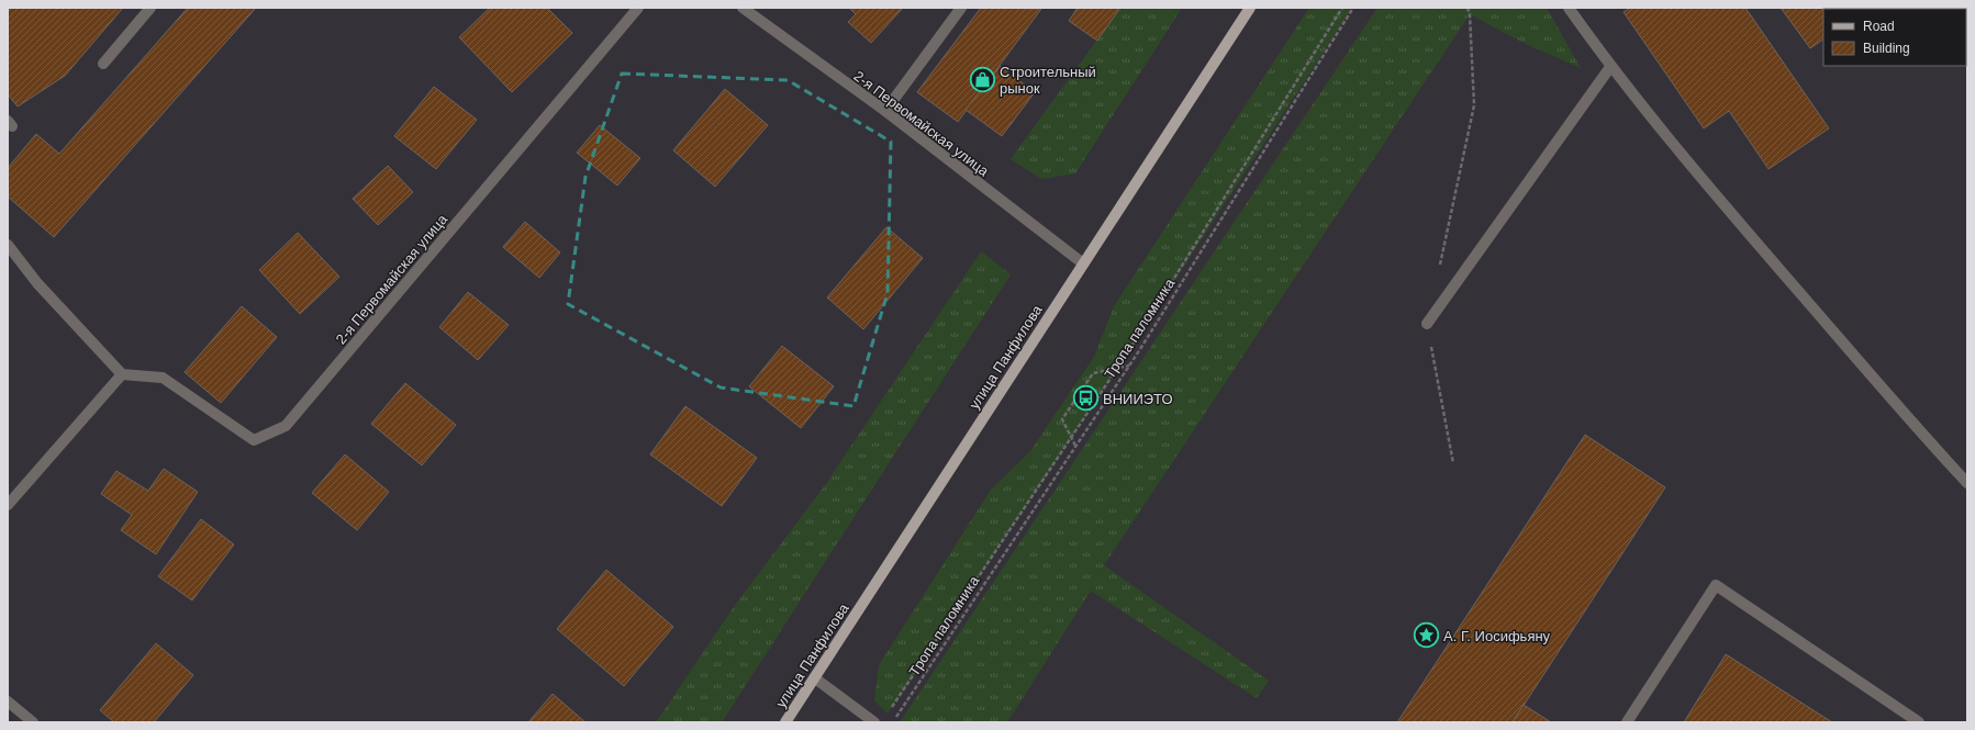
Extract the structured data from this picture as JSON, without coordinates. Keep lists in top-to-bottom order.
{
  "streets": {
    "main road": ["улица Панфилова"],
    "street": ["2-я Первомайская улица"],
    "path": ["Тропа паломника"]
  },
  "crossings": [
    ["2-я Первомайская улица", "улица Панфилова"]
  ],
  "places": {
    "shop": ["Строительный рынок"],
    "bus stop": ["ВНИИЭТО"],
    "place": ["А. Г. Иосифьяну"]
  },
  "legend": ["Road", "Building"]
}
